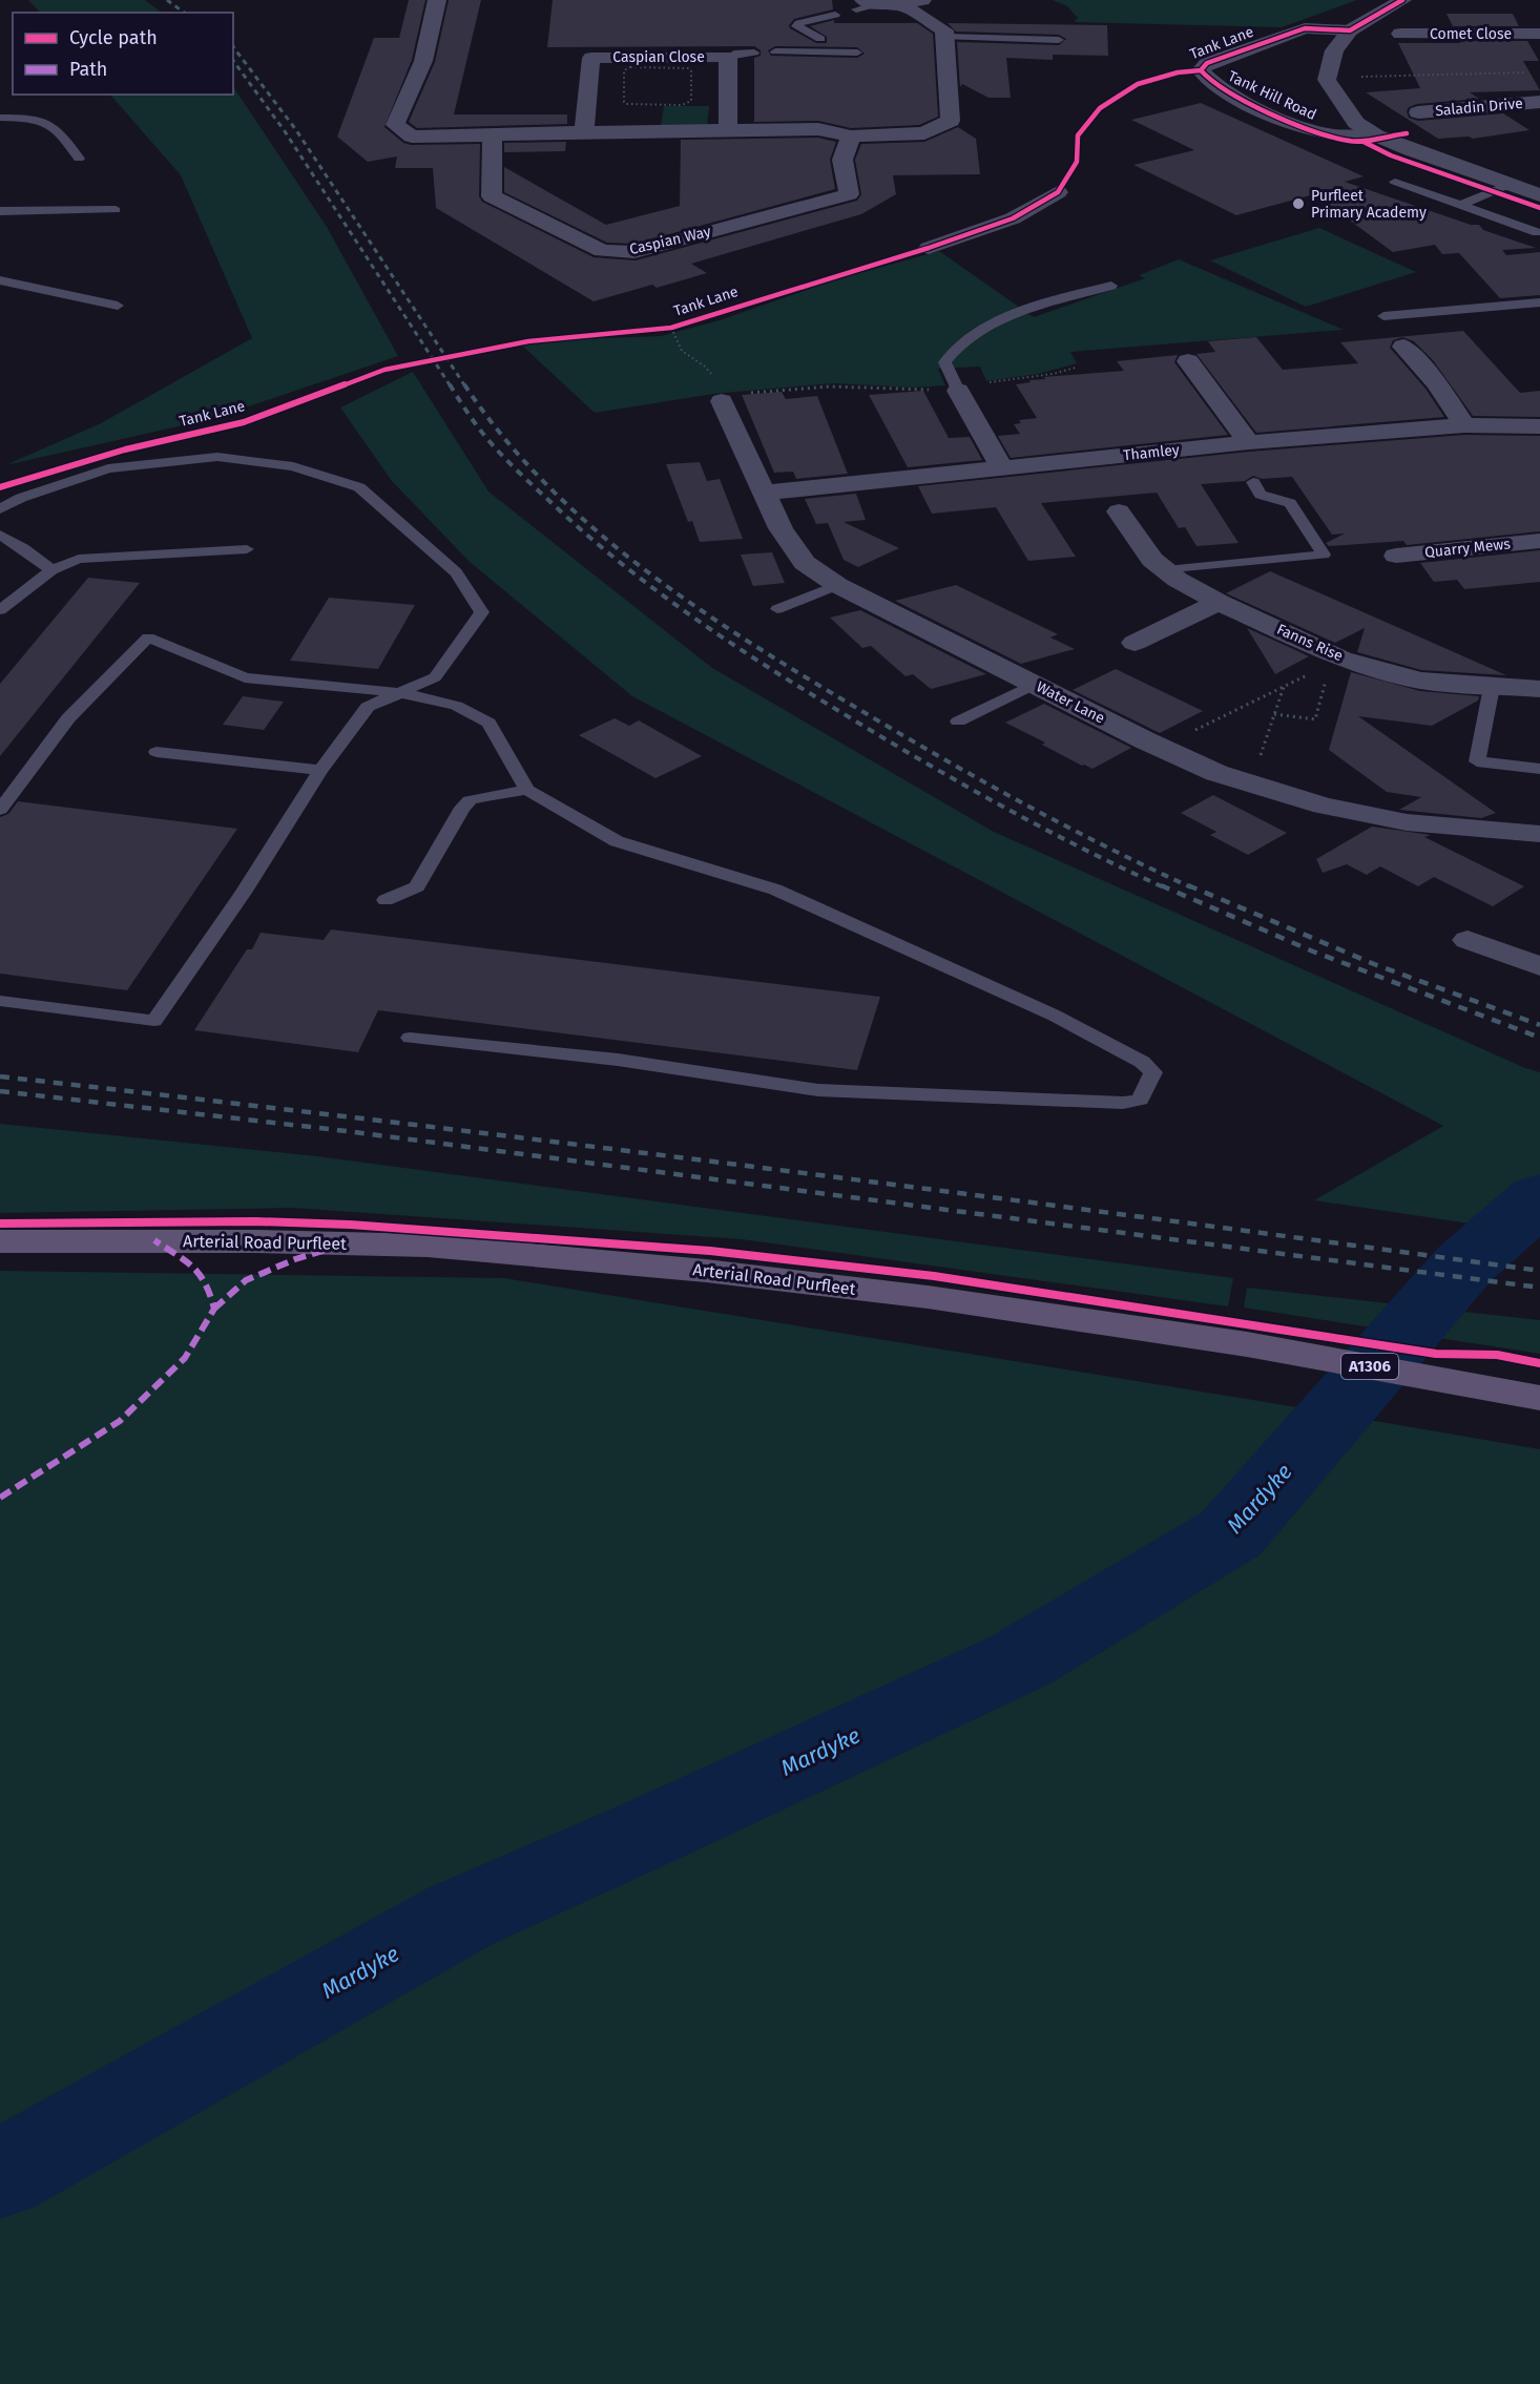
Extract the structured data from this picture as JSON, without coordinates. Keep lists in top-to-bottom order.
{
  "streets": {
    "main road": ["Arterial Road Purfleet", "A1306"],
    "street": [
      "Comet Close",
      "Tank Lane",
      "Caspian Close",
      "Tank Hill Road",
      "Saladin Drive",
      "Caspian Way",
      "Thamley",
      "Quarry Mews",
      "Fanns Rise",
      "Water Lane"
    ]
  },
  "crossings": [
    ["Tank Lane", "Tank Hill Road"],
    ["Thamley", "Water Lane"]
  ],
  "water": ["Mardyke"],
  "places": ["Purfleet Primary Academy"],
  "legend": ["Cycle path", "Path"]
}
